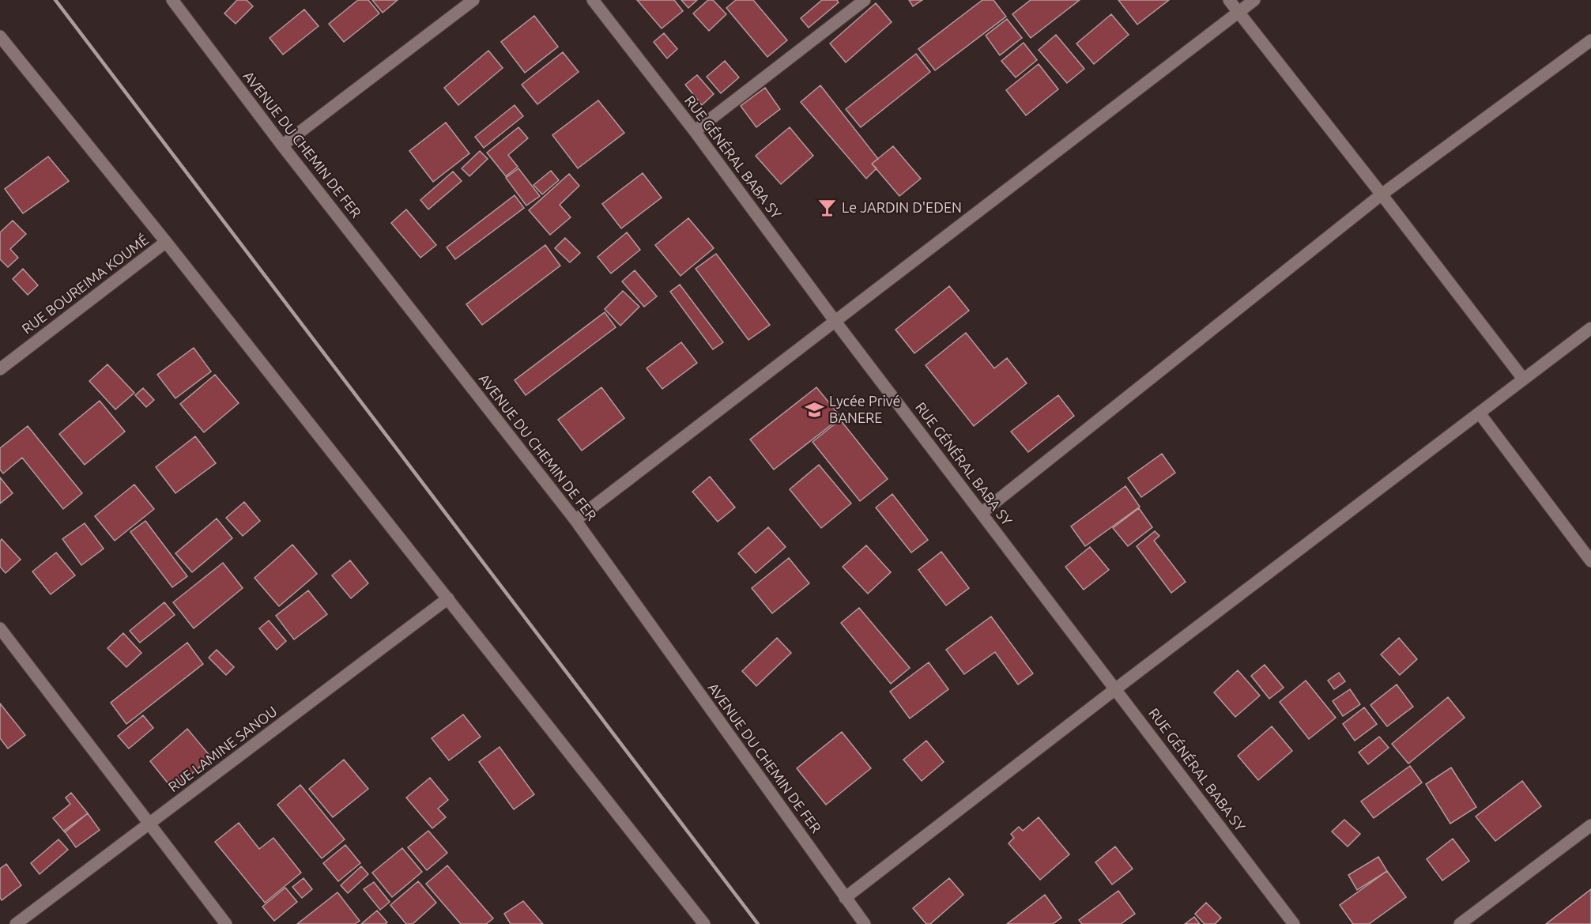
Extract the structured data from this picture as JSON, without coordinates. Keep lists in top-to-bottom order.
{
  "streets": {
    "street": [
      "AVENUE DU CHEMIN DE FER",
      "RUE GÉNÉRAL BABA SY",
      "RUE BOUREIMA KOUMÉ",
      "RUE LAMINE SANOU"
    ]
  },
  "places": {
    "bar": ["Le JARDIN D'EDEN"],
    "school or university": ["Lycée Privé BANERE"]
  }
}
